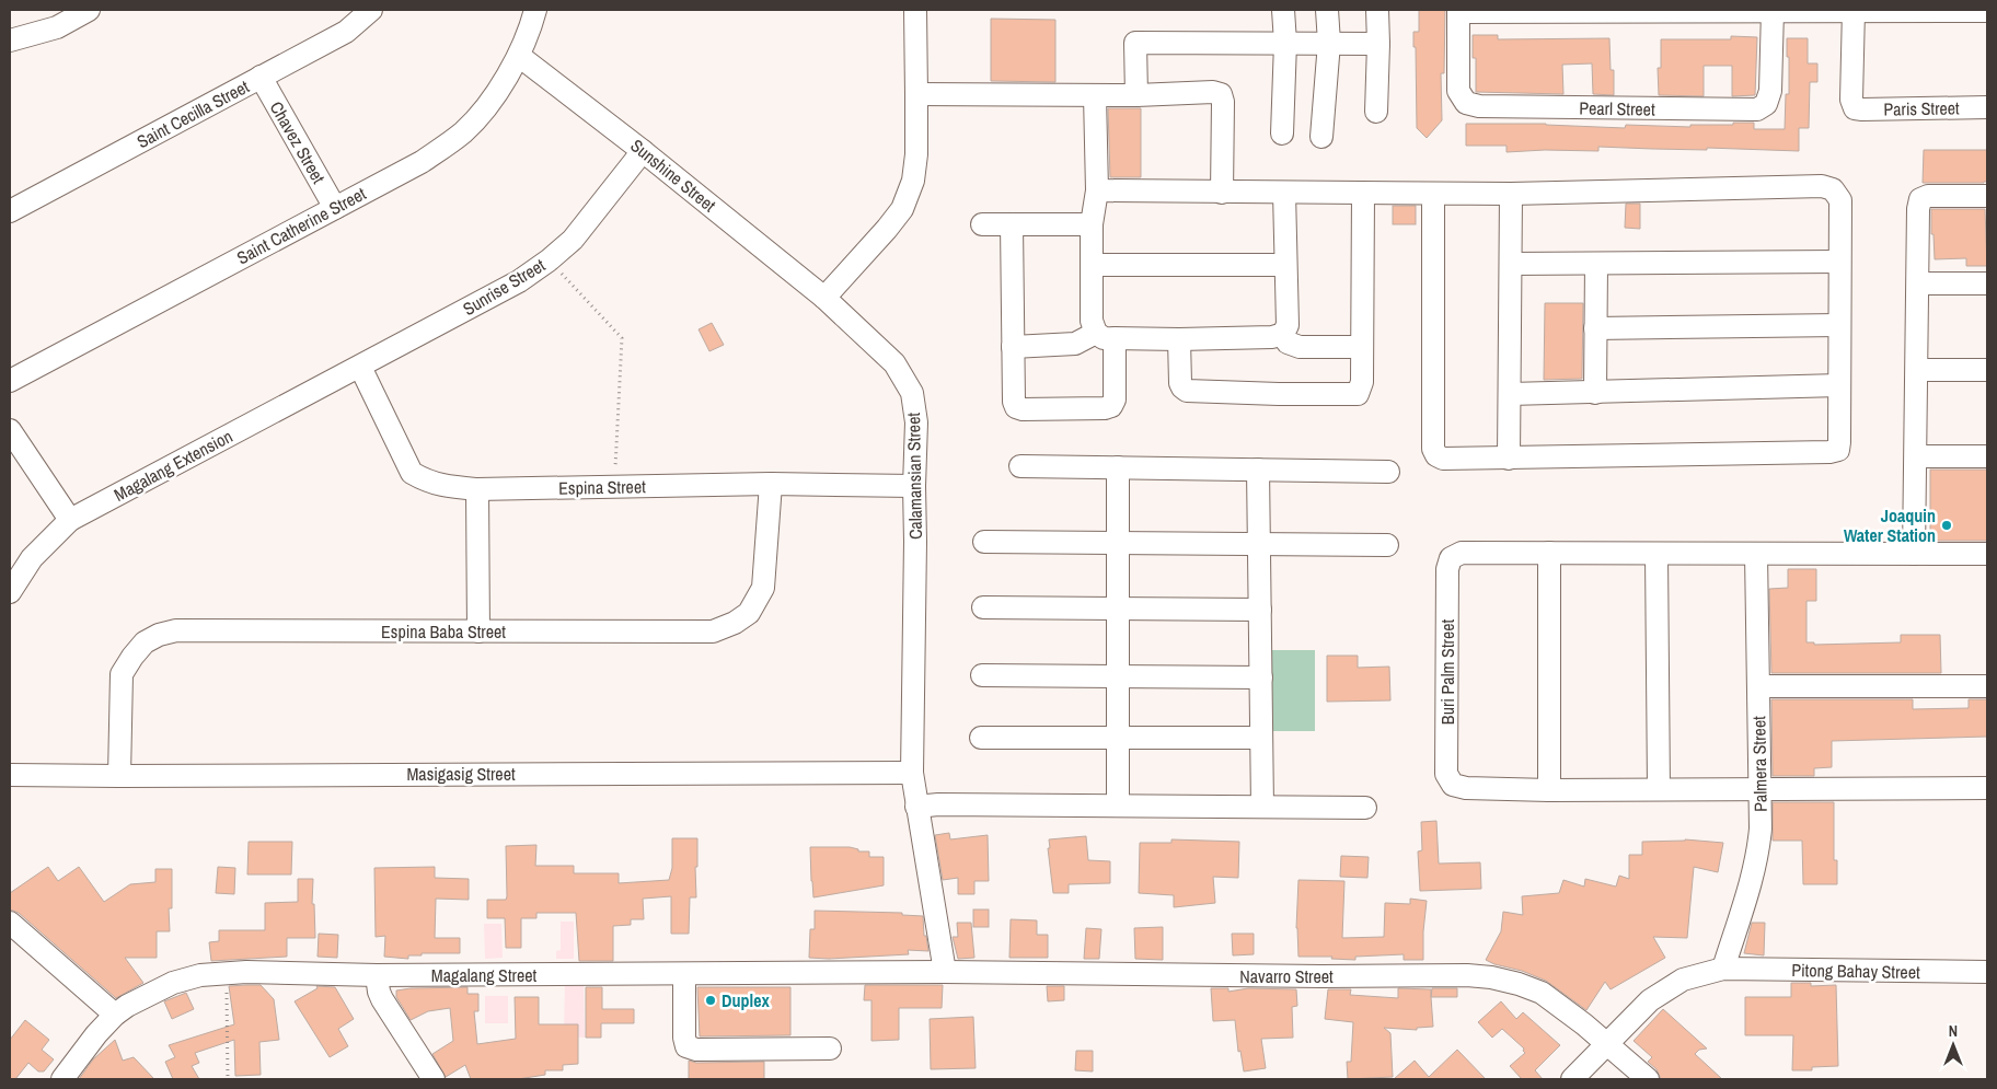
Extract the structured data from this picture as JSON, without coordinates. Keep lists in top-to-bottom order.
{
  "streets": {
    "street": [
      "Pearl Street",
      "Paris Street",
      "Saint Cecilla Street",
      "Chavez Street",
      "Sunshine Street",
      "Saint Catherine Street",
      "Sunrise Street",
      "Magalang Extension",
      "Calamansian Street",
      "Espina Street",
      "Espina Baba Street",
      "Buri Palm Street",
      "Palmera Street",
      "Masigasig Street",
      "Pitong Bahay Street",
      "Magalang Street",
      "Navarro Street"
    ]
  },
  "crossings": [
    ["Saint Cecilla Street", "Chavez Street"],
    ["Chavez Street", "Saint Catherine Street"],
    ["Sunshine Street", "Saint Catherine Street"],
    ["Sunshine Street", "Sunrise Street"],
    ["Sunshine Street", "Calamansian Street"],
    ["Sunrise Street", "Magalang Extension"],
    ["Sunrise Street", "Espina Street"],
    ["Magalang Extension", "Espina Street"],
    ["Calamansian Street", "Espina Street"],
    ["Calamansian Street", "Masigasig Street"],
    ["Calamansian Street", "Magalang Street"],
    ["Calamansian Street", "Navarro Street"],
    ["Espina Street", "Espina Baba Street"],
    ["Espina Baba Street", "Masigasig Street"],
    ["Palmera Street", "Pitong Bahay Street"],
    ["Pitong Bahay Street", "Navarro Street"],
    ["Magalang Street", "Navarro Street"]
  ],
  "places": ["Joaquin Water Station", "Duplex"],
  "north": "top"
}
